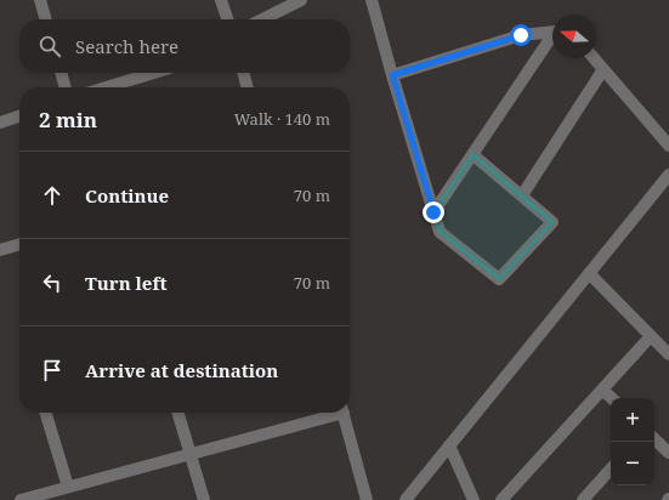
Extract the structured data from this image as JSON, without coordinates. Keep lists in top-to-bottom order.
{
  "north": "left",
  "page": {
    "search": "Search here",
    "heading": ["2 min", "Walk · 140 m"],
    "list": [
      ["Continue", "70 m"],
      ["Turn left", "70 m"],
      "Arrive at destination"
    ],
    "map_buttons": ["+", "−"]
  }
}
